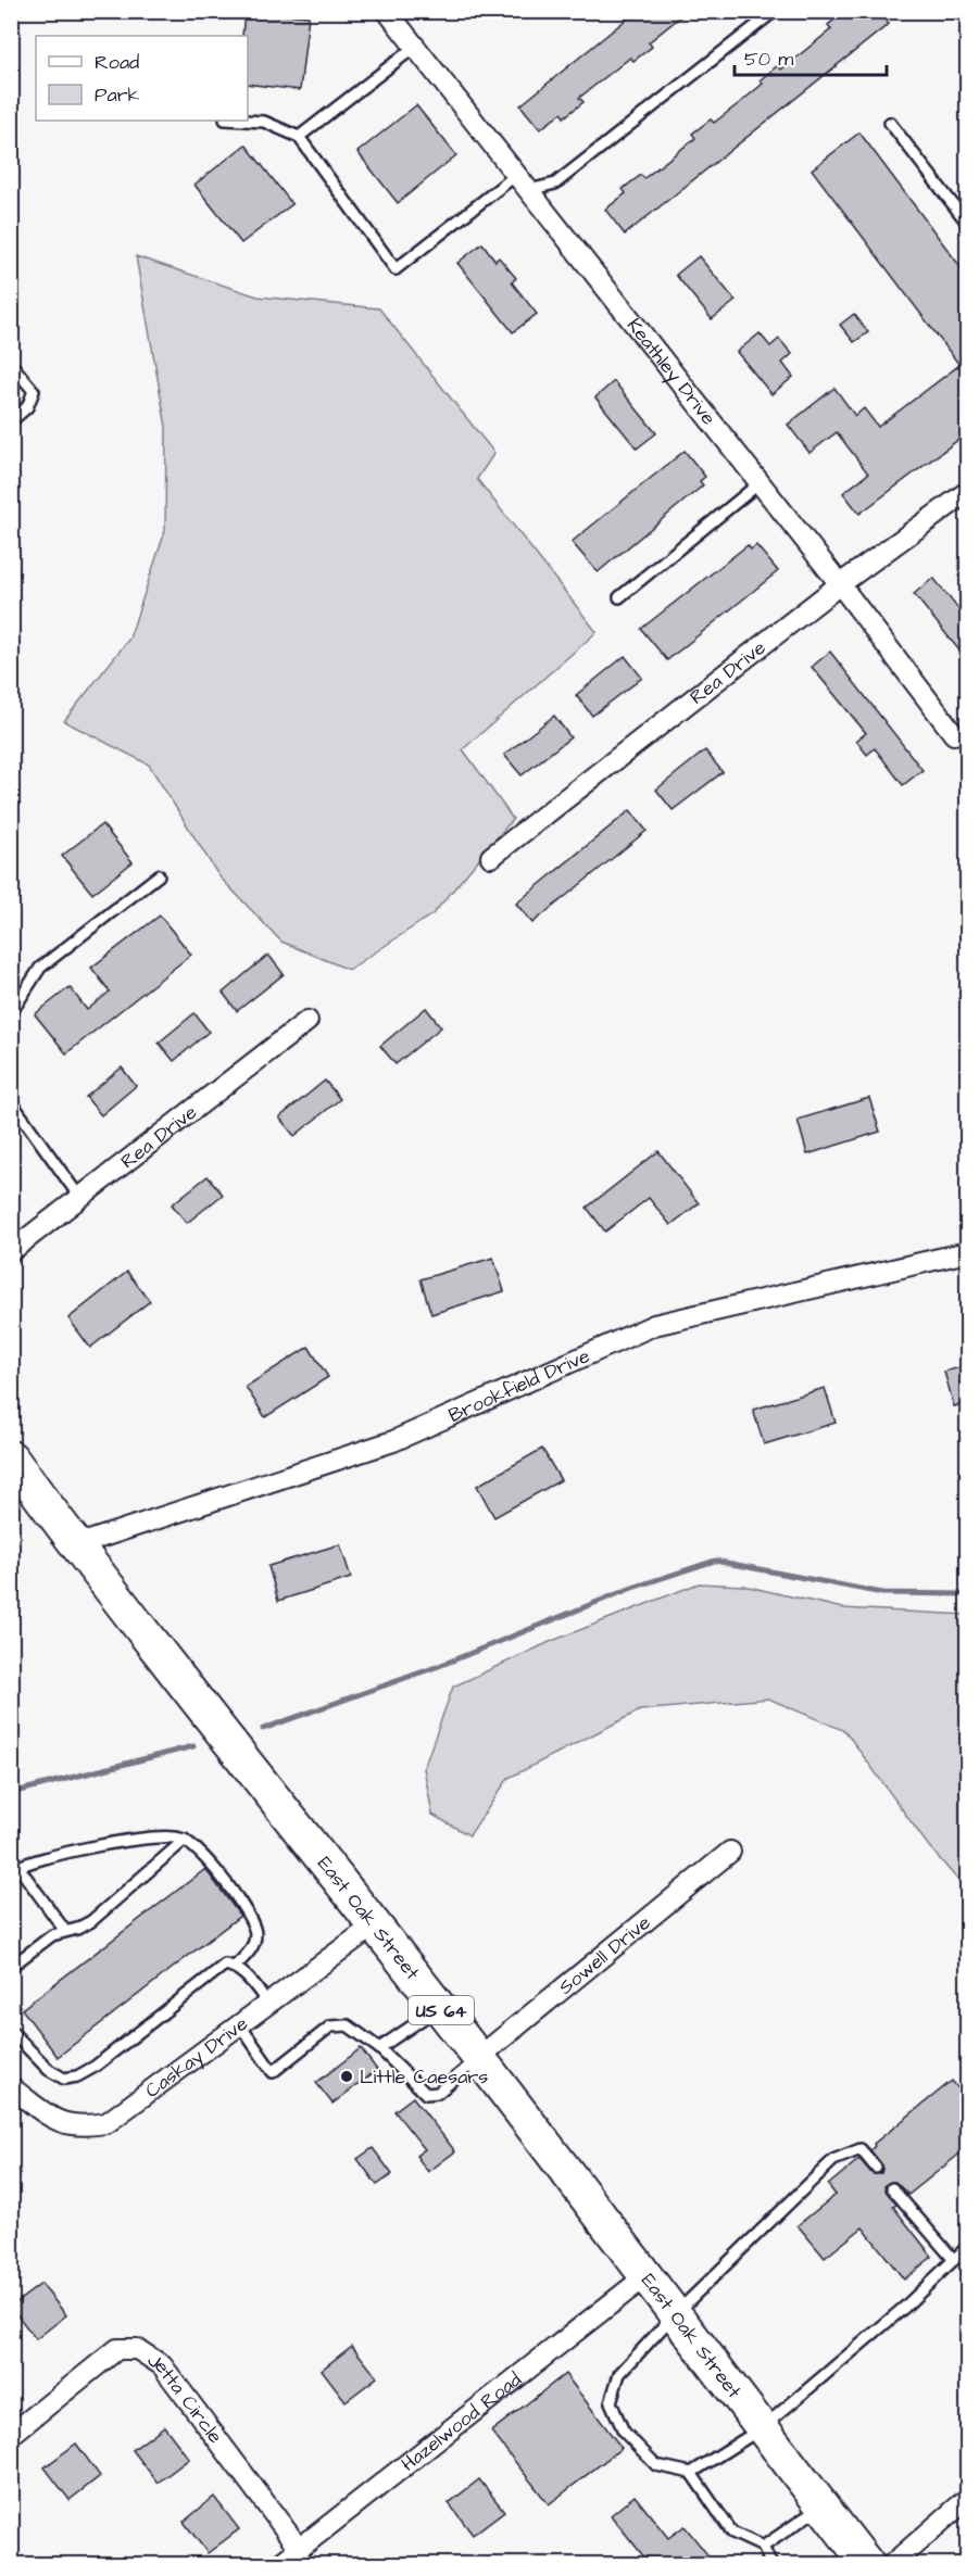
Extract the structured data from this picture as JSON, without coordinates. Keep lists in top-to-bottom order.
{
  "streets": {
    "highway": ["East Oak Street", "US 64"],
    "street": [
      "Keathley Drive",
      "Rea Drive",
      "Brookfield Drive",
      "Sowell Drive",
      "Caskay Drive",
      "Jetta Circle",
      "Hazelwood Road"
    ]
  },
  "crossings": [
    ["Keathley Drive", "Rea Drive"],
    ["Brookfield Drive", "East Oak Street"],
    ["East Oak Street", "Sowell Drive"],
    ["East Oak Street", "Caskay Drive"],
    ["East Oak Street", "Hazelwood Road"],
    ["Jetta Circle", "Hazelwood Road"]
  ],
  "places": ["Little Caesars"],
  "legend": ["Road", "Park"],
  "scale_bar": "50 m"
}
